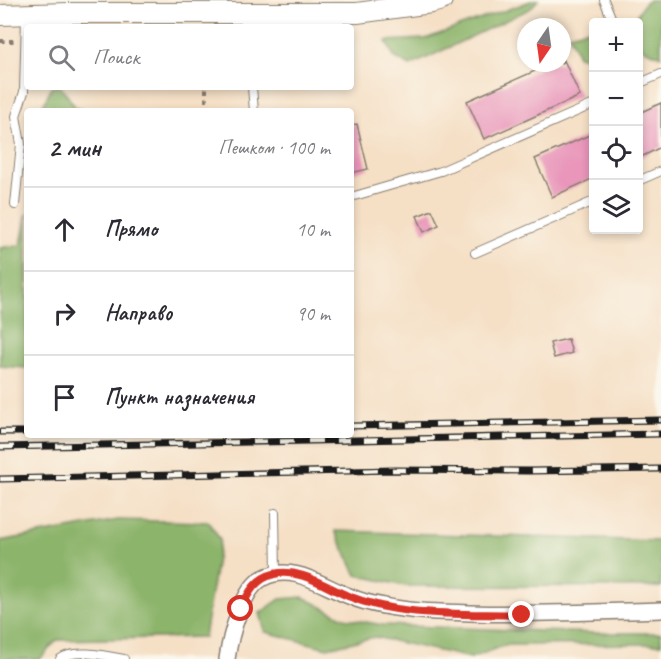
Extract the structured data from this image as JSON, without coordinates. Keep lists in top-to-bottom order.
{
  "north": "bottom",
  "page": {
    "map_buttons": ["+", "−"],
    "search": "Поиск",
    "heading": ["2 мин", "Пешком · 100 m"],
    "list": [
      ["Прямо", "10 m"],
      ["Направо", "90 m"],
      "Пункт назначения"
    ]
  }
}
